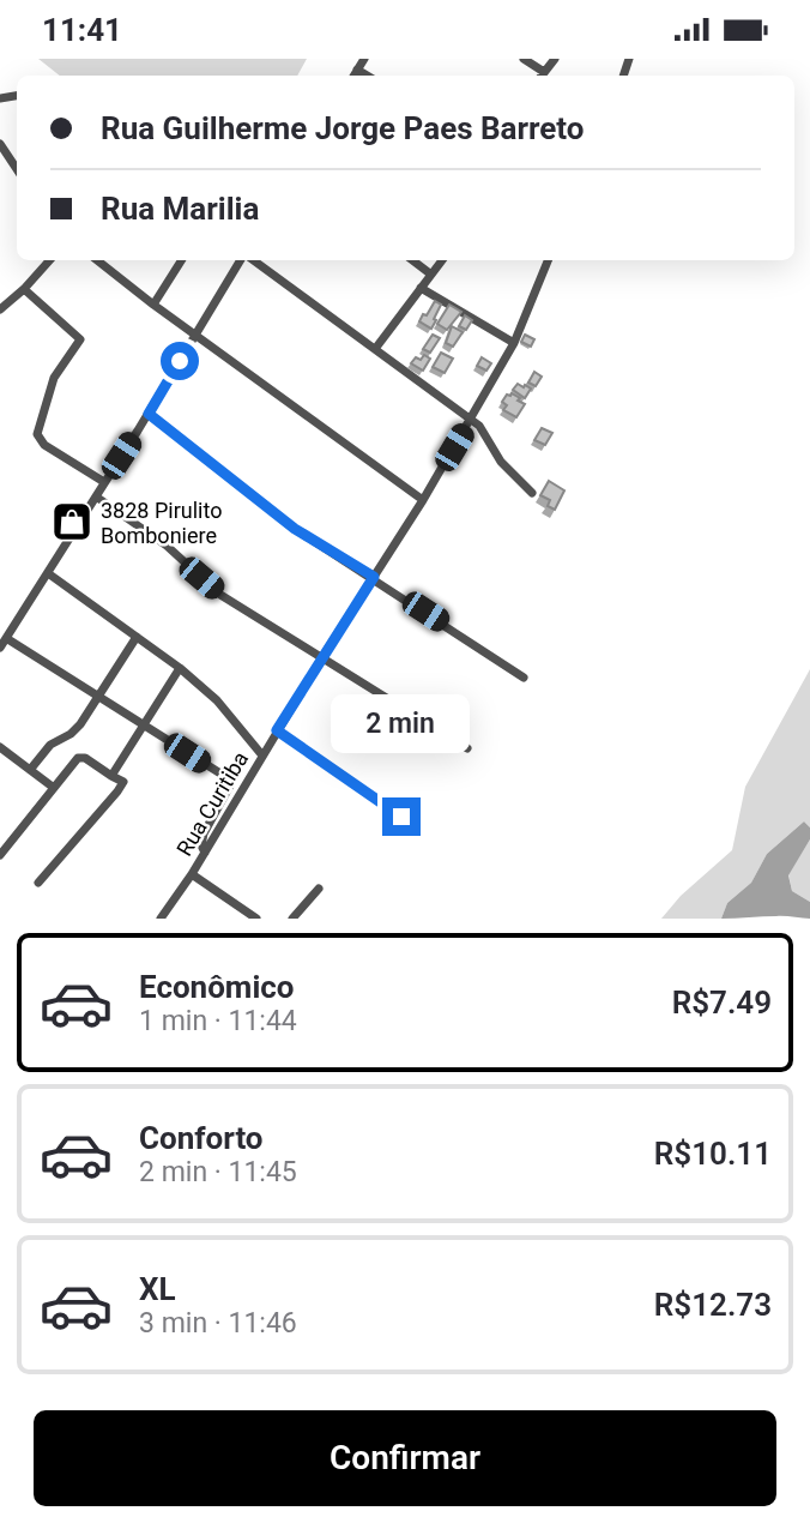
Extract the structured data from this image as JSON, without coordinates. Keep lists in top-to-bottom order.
{
  "streets": {
    "street": ["Rua Curitiba"]
  },
  "places": {
    "shop": ["3828 Pirulito Bomboniere"]
  },
  "page": {
    "status": "11:41",
    "banner": ["Rua Guilherme Jorge Paes Barreto", "Rua Marilia"],
    "bubble": "2 min",
    "list": [
      {
        "name": "Econômico",
        "note": "1 min · 11:44",
        "value": "R$7.49"
      },
      {
        "name": "Conforto",
        "note": "2 min · 11:45",
        "value": "R$10.11"
      },
      {
        "name": "XL",
        "note": "3 min · 11:46",
        "value": "R$12.73"
      }
    ],
    "buttons": "Confirmar"
  }
}
